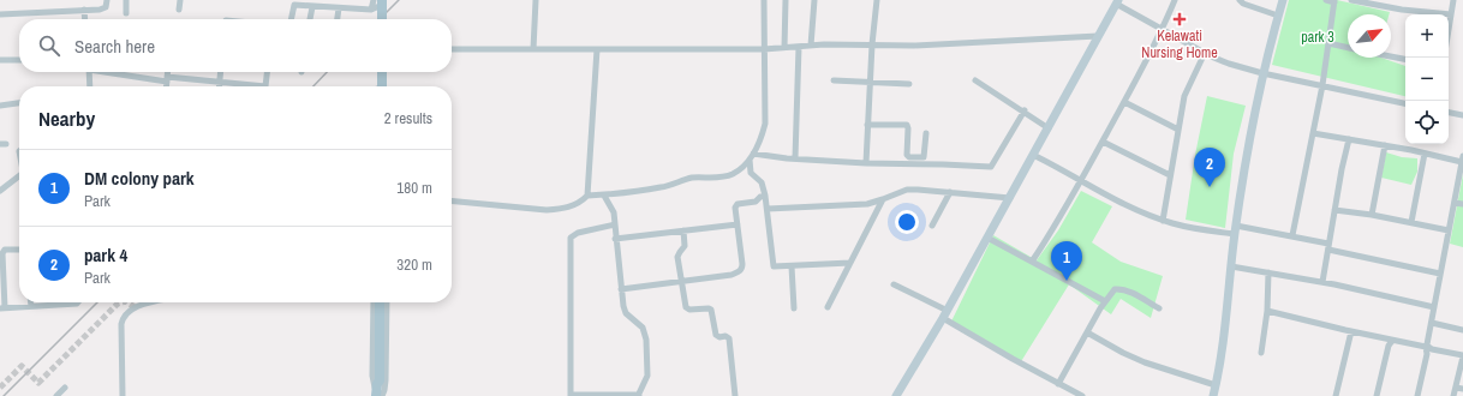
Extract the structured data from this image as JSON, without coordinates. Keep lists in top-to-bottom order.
{
  "parks": ["park 3"],
  "places": {
    "health": ["Kelawati Nursing Home"]
  },
  "north": "top right",
  "page": {
    "map_buttons": ["+", "−"],
    "search": "Search here",
    "heading": ["Nearby", "2 results"],
    "pins": ["2", "1"],
    "list": [
      {
        "mark": "1",
        "name": "DM colony park",
        "note": "Park",
        "value": "180 m"
      },
      {
        "mark": "2",
        "name": "park 4",
        "note": "Park",
        "value": "320 m"
      }
    ]
  }
}
